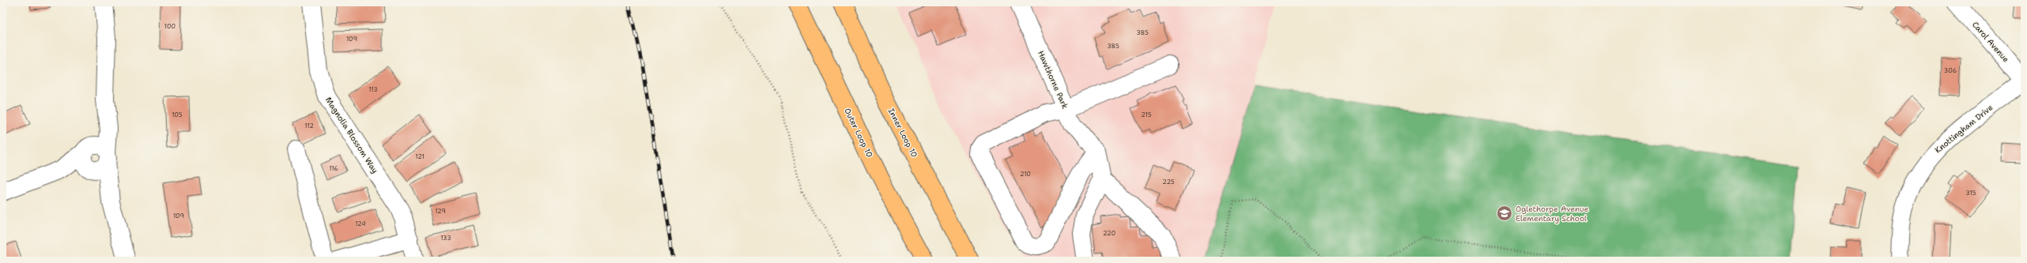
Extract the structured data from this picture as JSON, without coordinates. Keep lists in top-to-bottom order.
{
  "streets": {
    "highway": ["Outer Loop 10", "Inner Loop 10"],
    "street": [
      "Carol Avenue",
      "Hawthorne Park",
      "Knottingham Drive",
      "Magnolia Blossom Way"
    ]
  },
  "crossings": [
    ["Carol Avenue", "Knottingham Drive"]
  ],
  "places": {
    "school or university": ["Oglethorpe Avenue Elementary School"]
  },
  "house_numbers": [
    "100",
    "385",
    "109",
    "385",
    "306",
    "113",
    "105",
    "215",
    "112",
    "121",
    "116",
    "210",
    "225",
    "315",
    "129",
    "109",
    "124",
    "220",
    "133"
  ]
}
